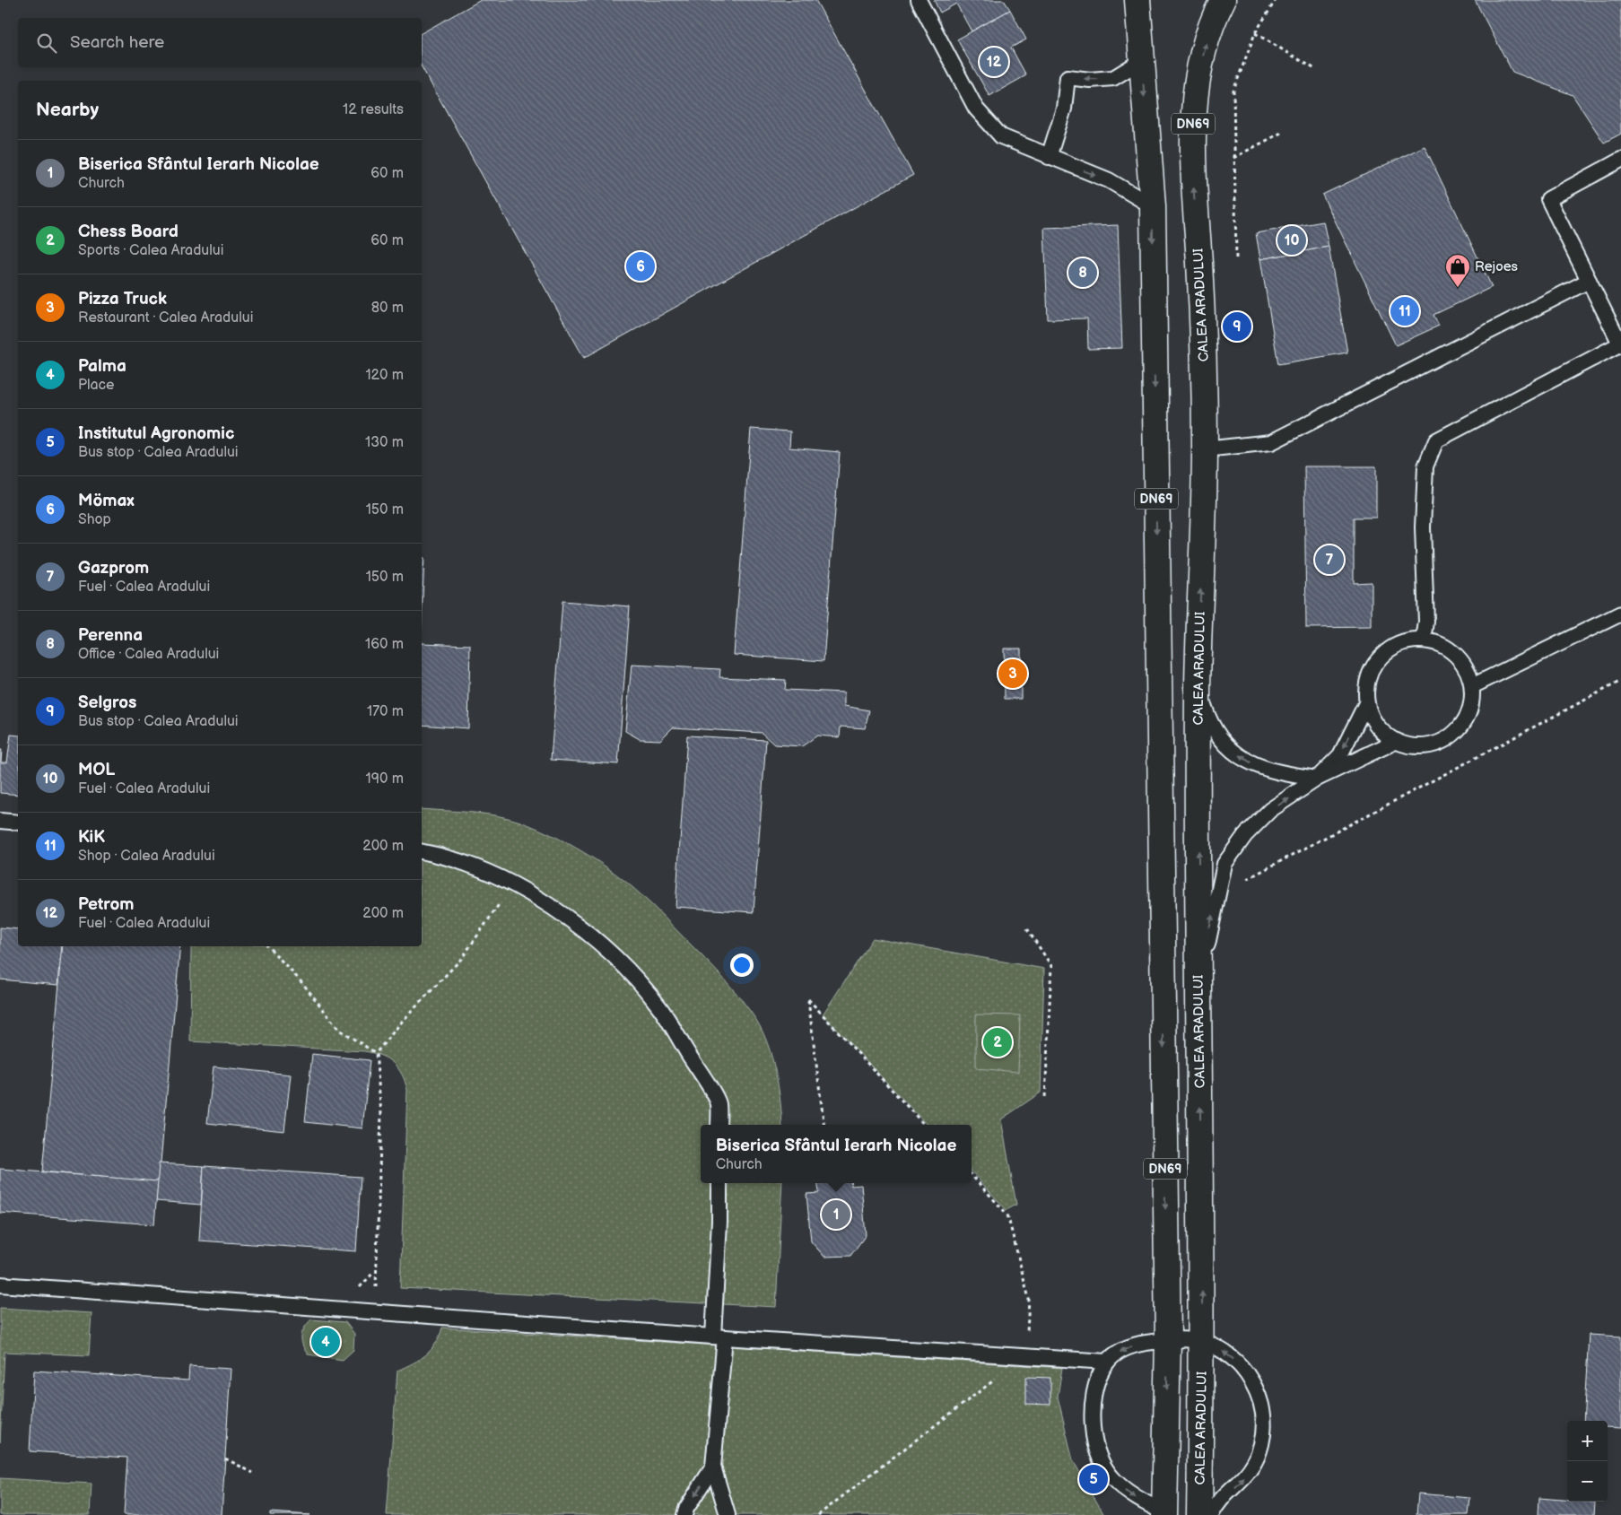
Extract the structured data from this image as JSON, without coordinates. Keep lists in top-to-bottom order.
{
  "streets": {
    "main road": ["DN69", "CALEA ARADULUI"]
  },
  "crossings": [
    ["DN69", "CALEA ARADULUI"]
  ],
  "places": {
    "shop": ["Rejoes"]
  },
  "page": {
    "search": "Search here",
    "pins": [
      "12",
      "10",
      "6",
      "8",
      "11",
      "9",
      "7",
      "3",
      "2",
      "1",
      "4",
      "5"
    ],
    "heading": ["Nearby", "12 results"],
    "list": [
      {
        "mark": "1",
        "name": "Biserica Sfântul Ierarh Nicolae",
        "note": "Church",
        "value": "60 m"
      },
      {
        "mark": "2",
        "name": "Chess Board",
        "note": "Sports · Calea Aradului",
        "value": "60 m"
      },
      {
        "mark": "3",
        "name": "Pizza Truck",
        "note": "Restaurant · Calea Aradului",
        "value": "80 m"
      },
      {
        "mark": "4",
        "name": "Palma",
        "note": "Place",
        "value": "120 m"
      },
      {
        "mark": "5",
        "name": "Institutul Agronomic",
        "note": "Bus stop · Calea Aradului",
        "value": "130 m"
      },
      {
        "mark": "6",
        "name": "Mömax",
        "note": "Shop",
        "value": "150 m"
      },
      {
        "mark": "7",
        "name": "Gazprom",
        "note": "Fuel · Calea Aradului",
        "value": "150 m"
      },
      {
        "mark": "8",
        "name": "Perenna",
        "note": "Office · Calea Aradului",
        "value": "160 m"
      },
      {
        "mark": "9",
        "name": "Selgros",
        "note": "Bus stop · Calea Aradului",
        "value": "170 m"
      },
      {
        "mark": "10",
        "name": "MOL",
        "note": "Fuel · Calea Aradului",
        "value": "190 m"
      },
      {
        "mark": "11",
        "name": "KiK",
        "note": "Shop · Calea Aradului",
        "value": "200 m"
      },
      {
        "mark": "12",
        "name": "Petrom",
        "note": "Fuel · Calea Aradului",
        "value": "200 m"
      }
    ],
    "popup": ["Biserica Sfântul Ierarh Nicolae", "Church"],
    "map_buttons": ["+", "−"]
  }
}
